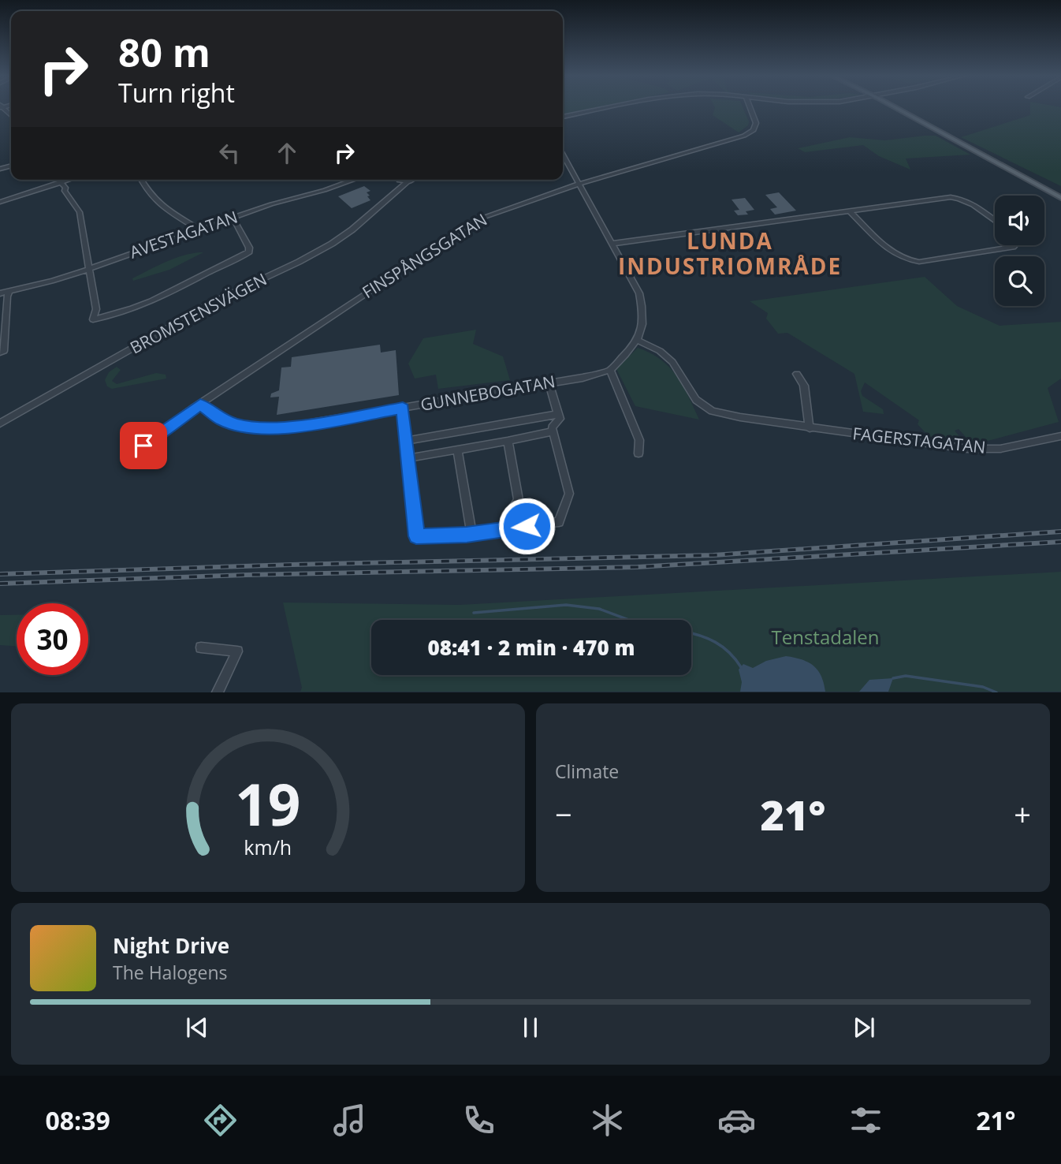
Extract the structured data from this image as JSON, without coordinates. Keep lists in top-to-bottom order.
{
  "streets": {
    "street": [
      "AVESTAGATAN",
      "FINSPÅNGSGATAN",
      "BROMSTENSVÄGEN",
      "GUNNEBOGATAN",
      "FAGERSTAGATAN"
    ]
  },
  "crossings": [
    ["FINSPÅNGSGATAN", "GUNNEBOGATAN"]
  ],
  "districts": ["LUNDA INDUSTRIOMRÅDE"],
  "parks": ["Tenstadalen"],
  "page": {
    "turn": ["80 m", "Turn right"],
    "limit": "30",
    "trip": "08:41 · 2 min · 470 m",
    "tile": "Climate",
    "heat": ["−", "21°", "+"],
    "song": ["Night Drive", "The Halogens"],
    "tabs": ["08:39", "21°"],
    "gauge": ["19", "km/h"]
  }
}
